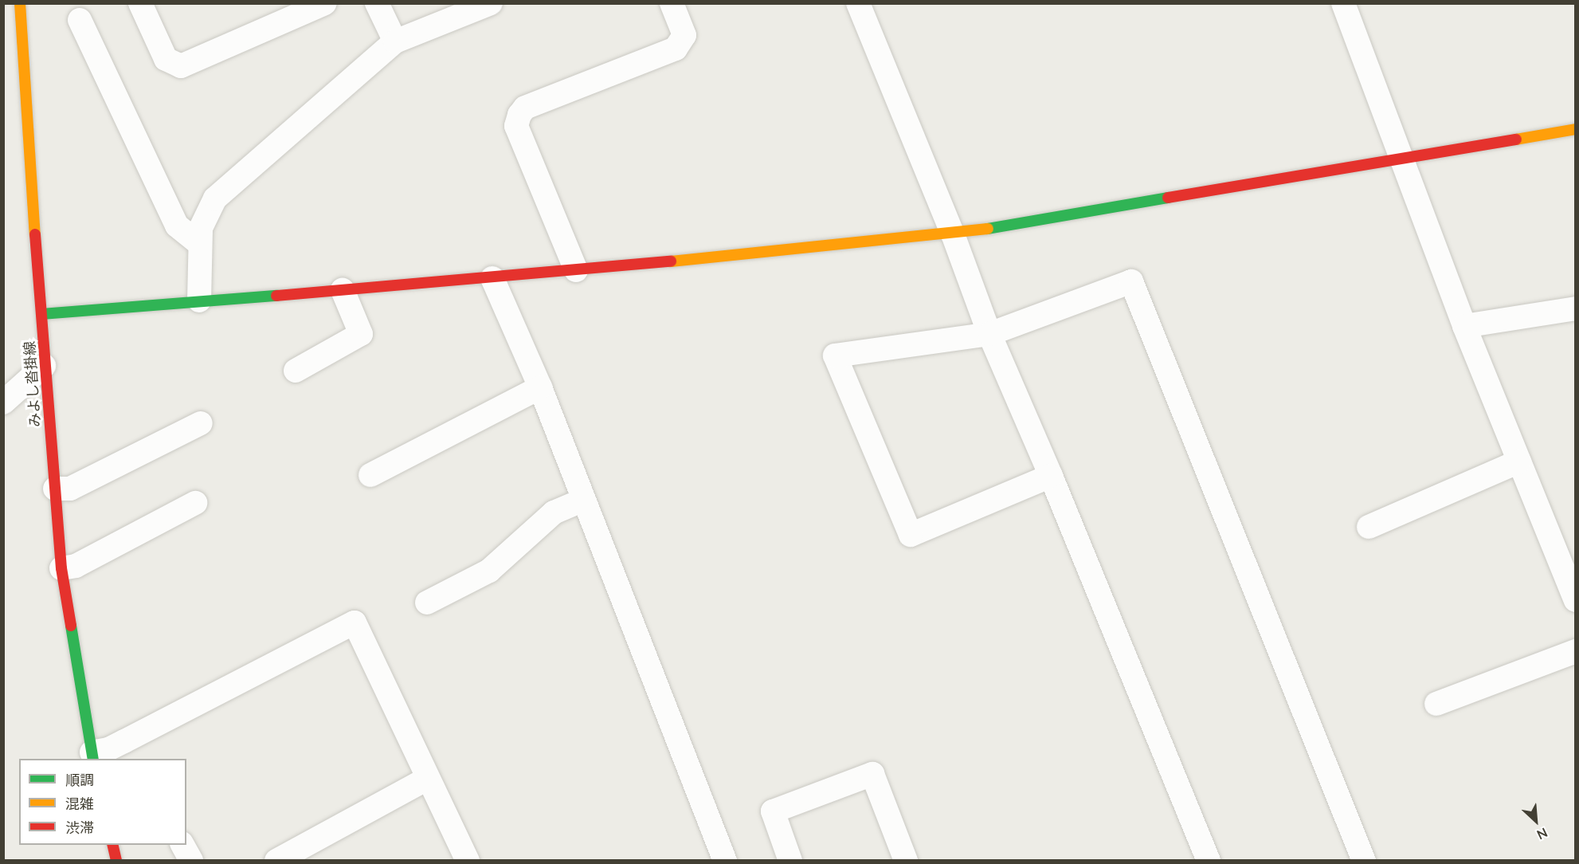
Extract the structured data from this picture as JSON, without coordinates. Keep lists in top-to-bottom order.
{
  "streets": {
    "street": ["みよし沓掛線"]
  },
  "legend": ["順調", "混雑", "渋滞"],
  "north": "bottom right"
}
